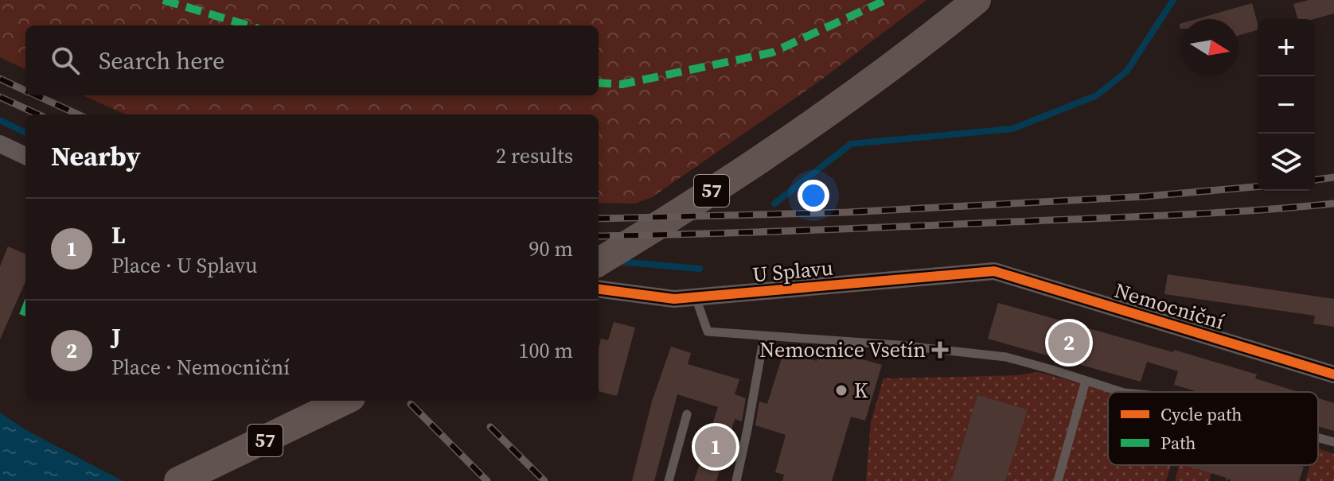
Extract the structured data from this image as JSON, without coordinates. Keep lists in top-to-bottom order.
{
  "streets": {
    "main road": ["57"],
    "street": ["U Splavu", "Nemocniční"]
  },
  "crossings": [
    ["U Splavu", "Nemocniční"]
  ],
  "places": {
    "health": ["Nemocnice Vsetín"],
    "other": ["K"]
  },
  "legend": ["Cycle path", "Path"],
  "north": "right",
  "page": {
    "map_buttons": ["+", "−"],
    "search": "Search here",
    "heading": ["Nearby", "2 results"],
    "list": [
      {
        "mark": "1",
        "name": "L",
        "note": "Place · U Splavu",
        "value": "90 m"
      },
      {
        "mark": "2",
        "name": "J",
        "note": "Place · Nemocniční",
        "value": "100 m"
      }
    ],
    "pins": ["2", "1"]
  }
}
